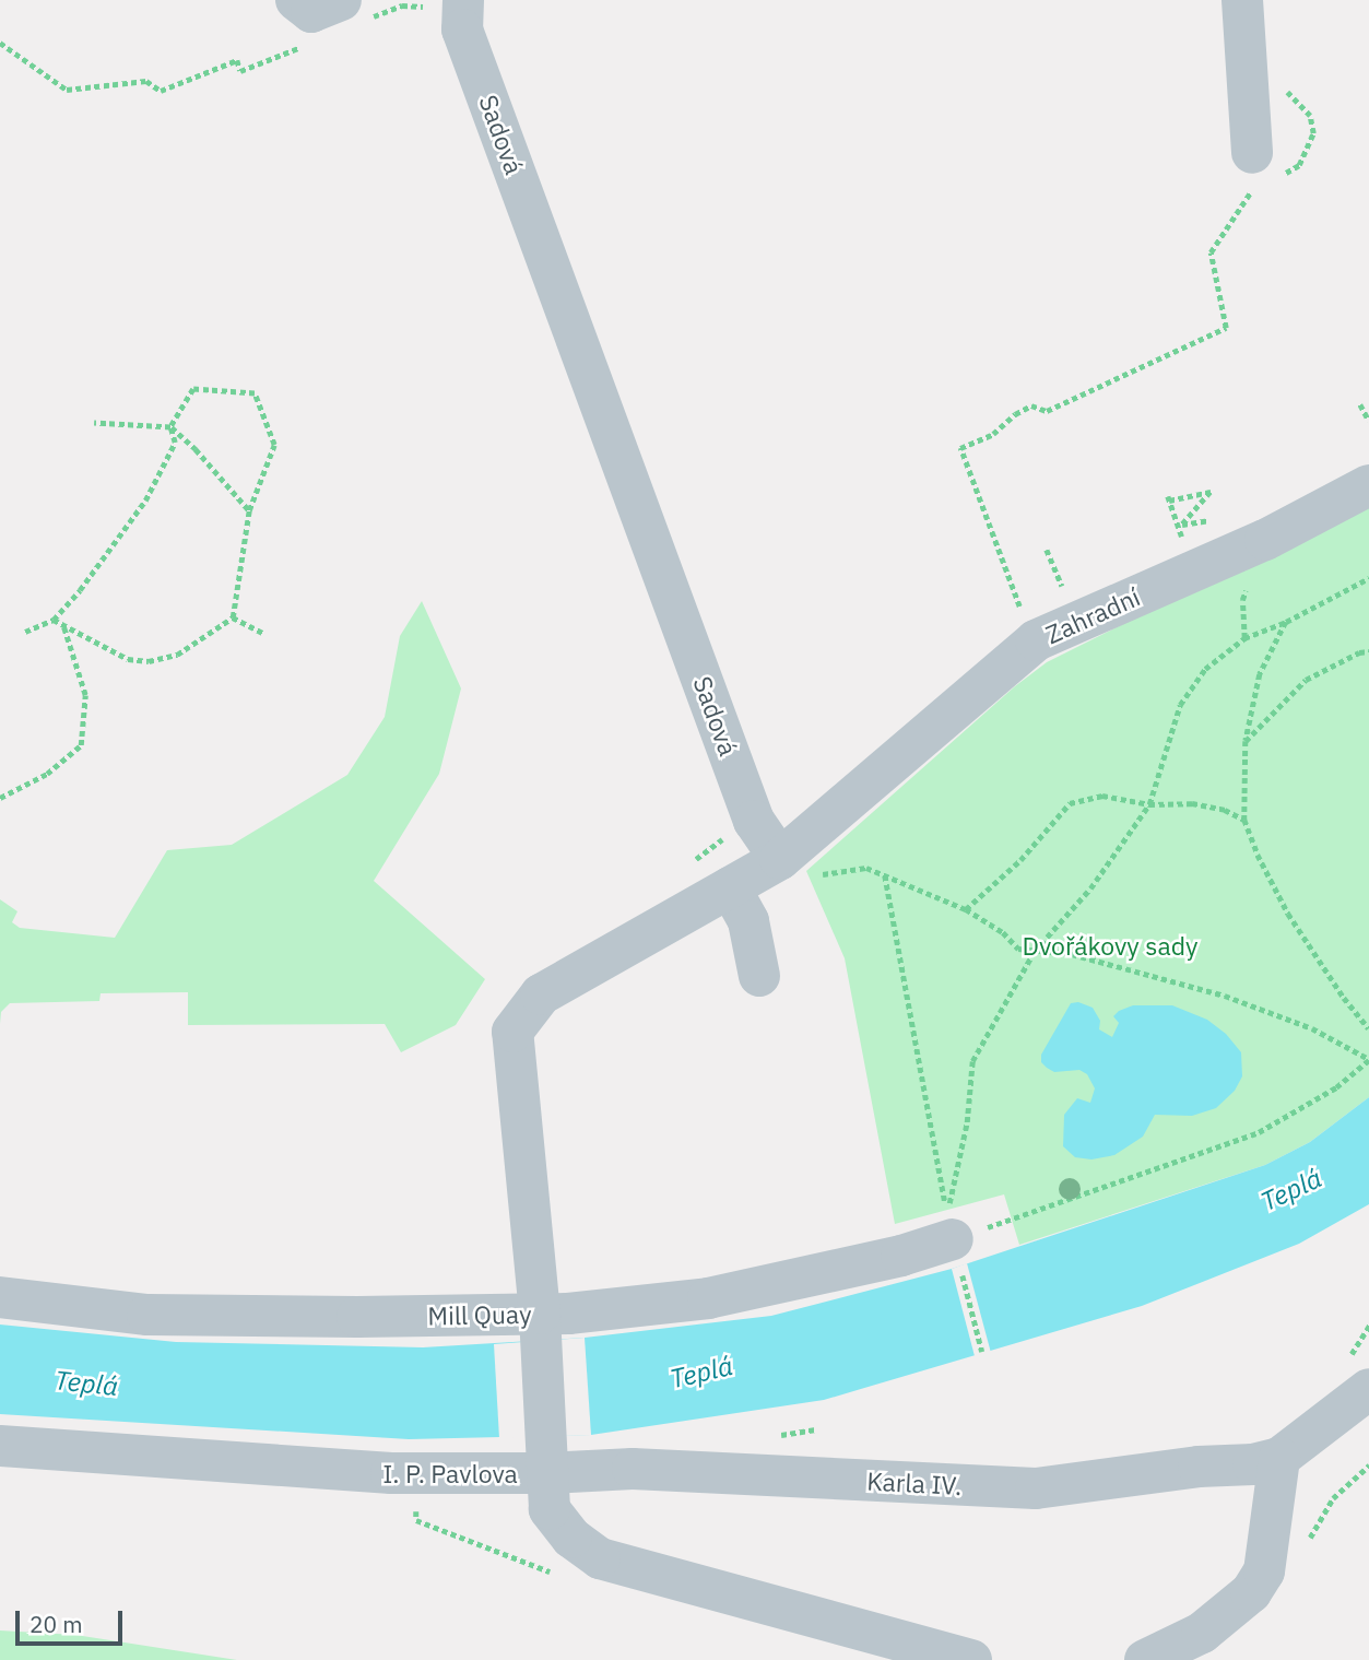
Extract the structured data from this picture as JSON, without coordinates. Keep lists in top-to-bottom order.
{
  "streets": {
    "street": [
      "Sadová",
      "Zahradní",
      "Mill Quay",
      "I. P. Pavlova",
      "Karla IV."
    ]
  },
  "crossings": [
    ["Sadová", "Zahradní"],
    ["I. P. Pavlova", "Karla IV."]
  ],
  "water": ["Teplá"],
  "parks": ["Dvořákovy sady"],
  "scale_bar": "20 m"
}
